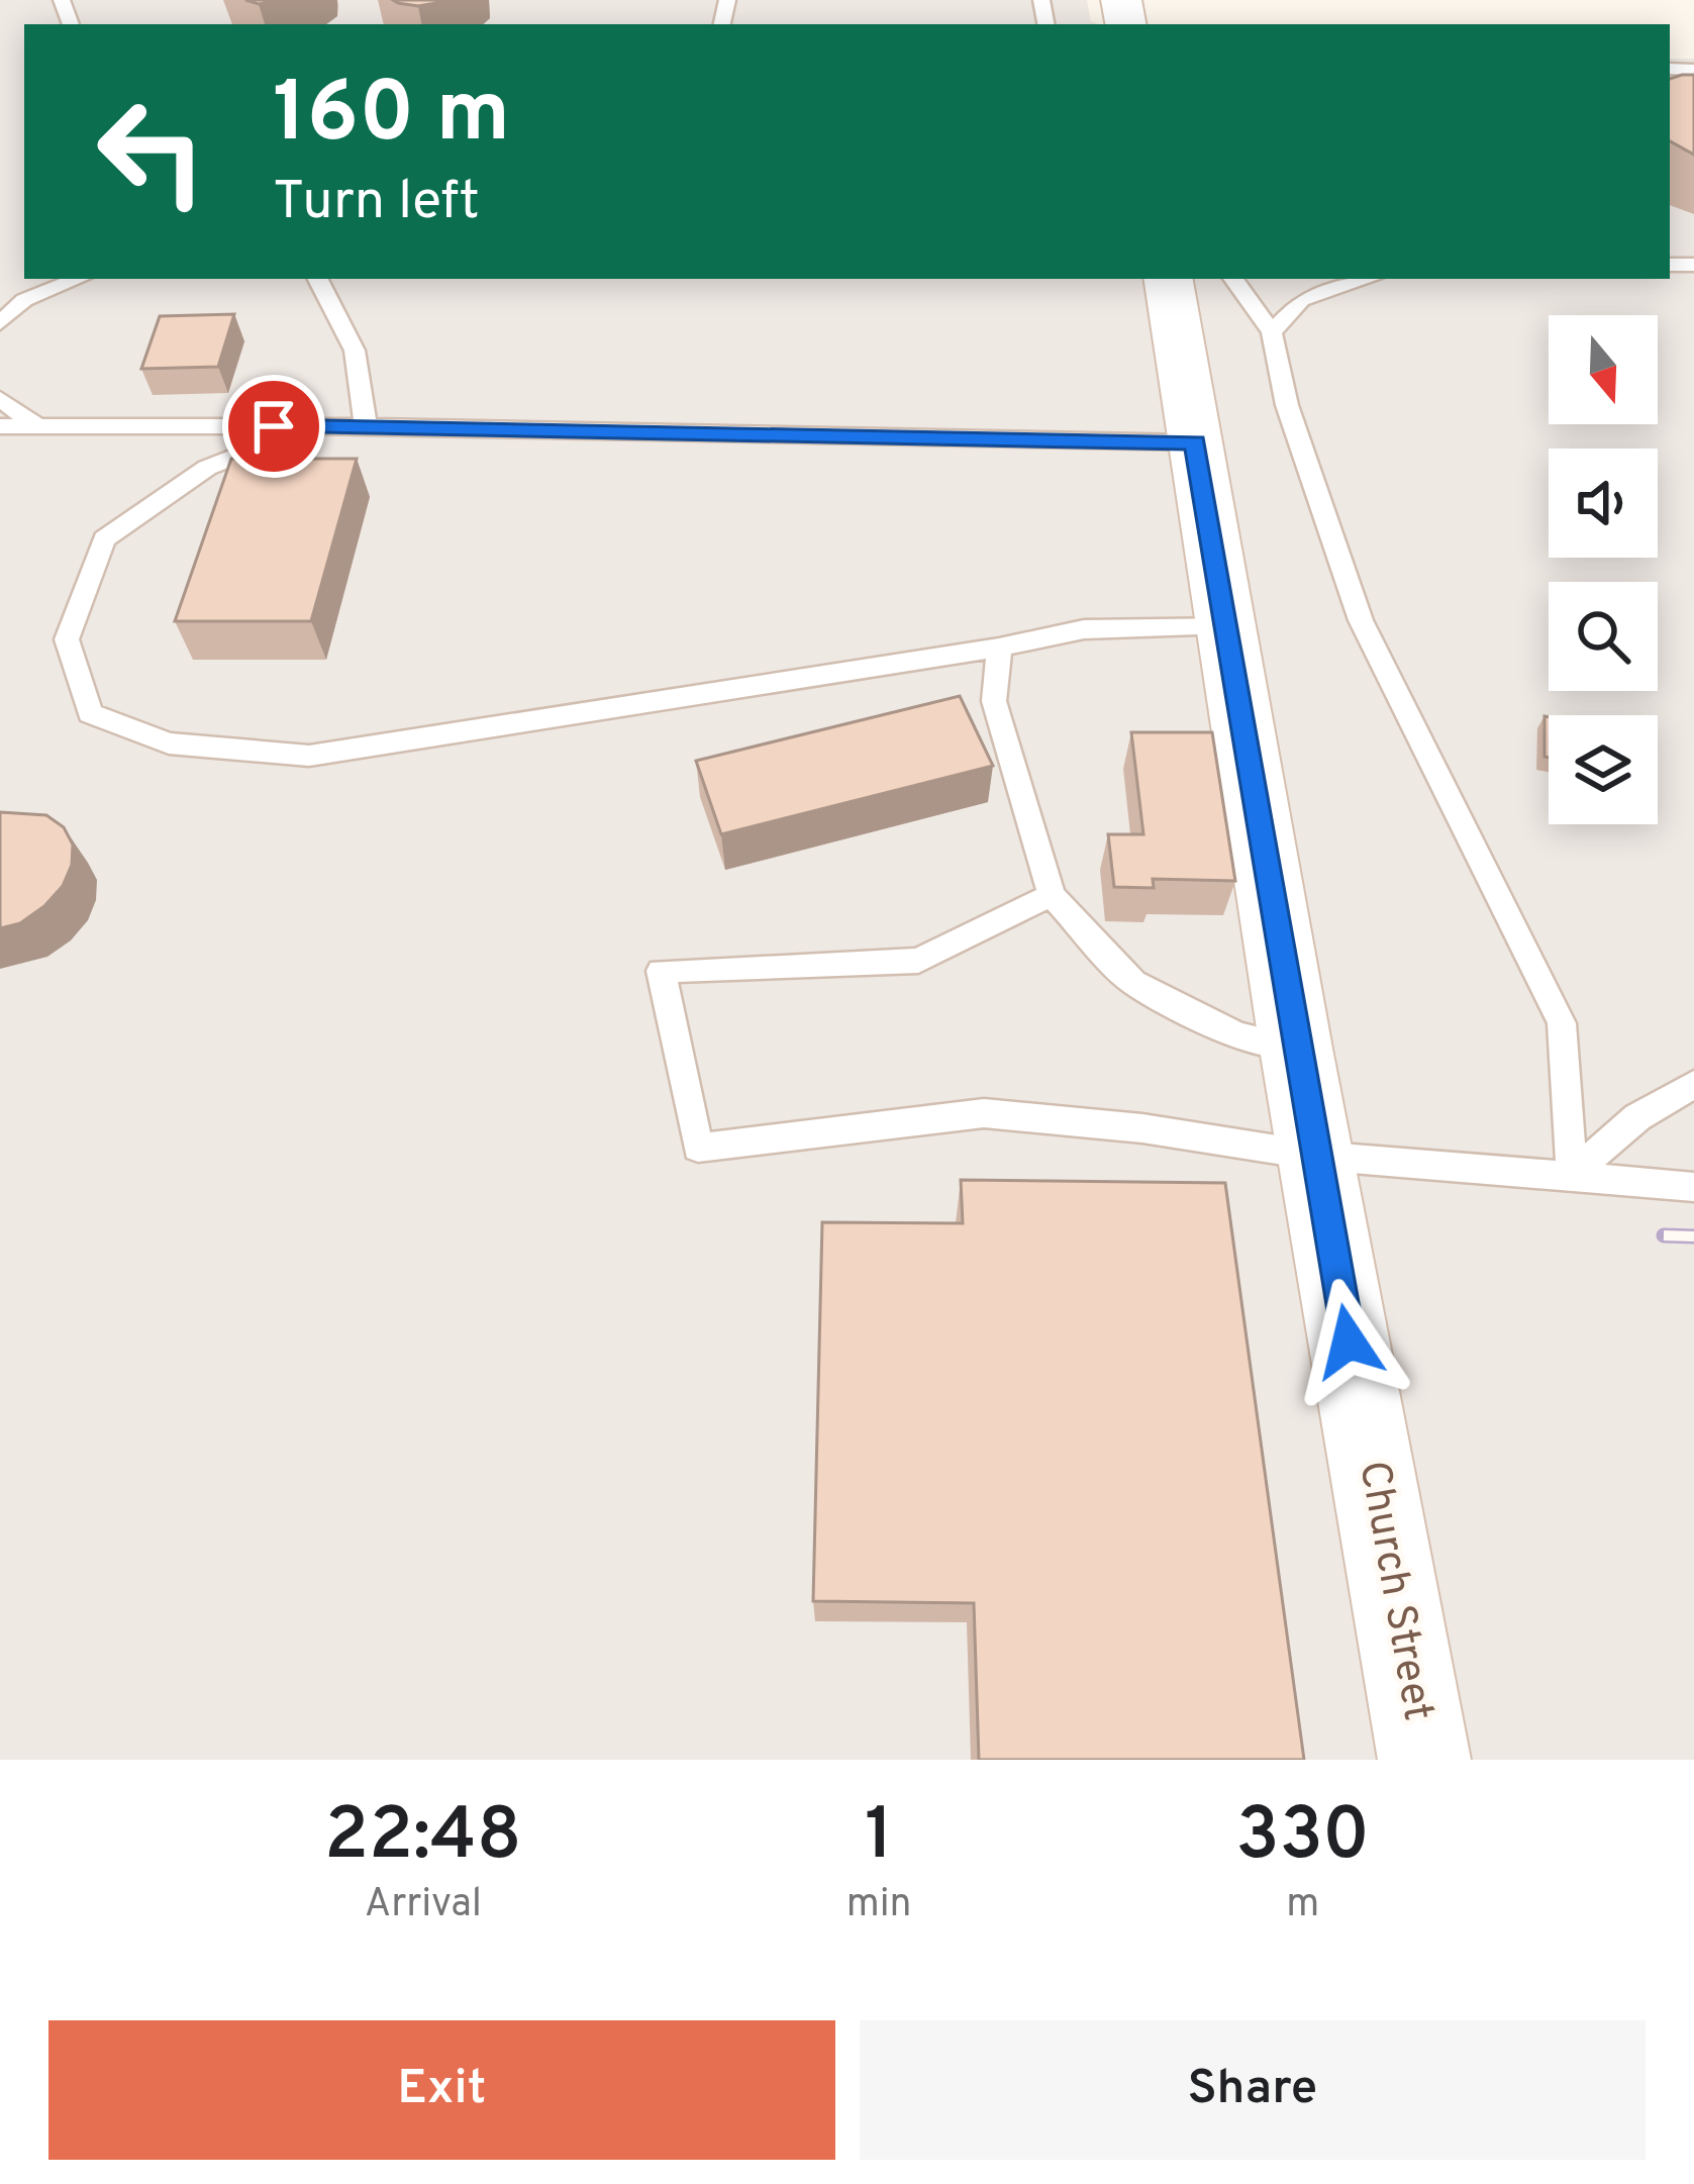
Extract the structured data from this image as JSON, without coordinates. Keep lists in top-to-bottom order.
{
  "streets": {
    "street": ["Church Street"]
  },
  "north": "bottom",
  "page": {
    "turn": ["160 m", "Turn left"],
    "eta": [
      "22:48",
      "Arrival",
      "1",
      "min",
      "330",
      "m"
    ],
    "buttons": ["Exit", "Share"]
  }
}
